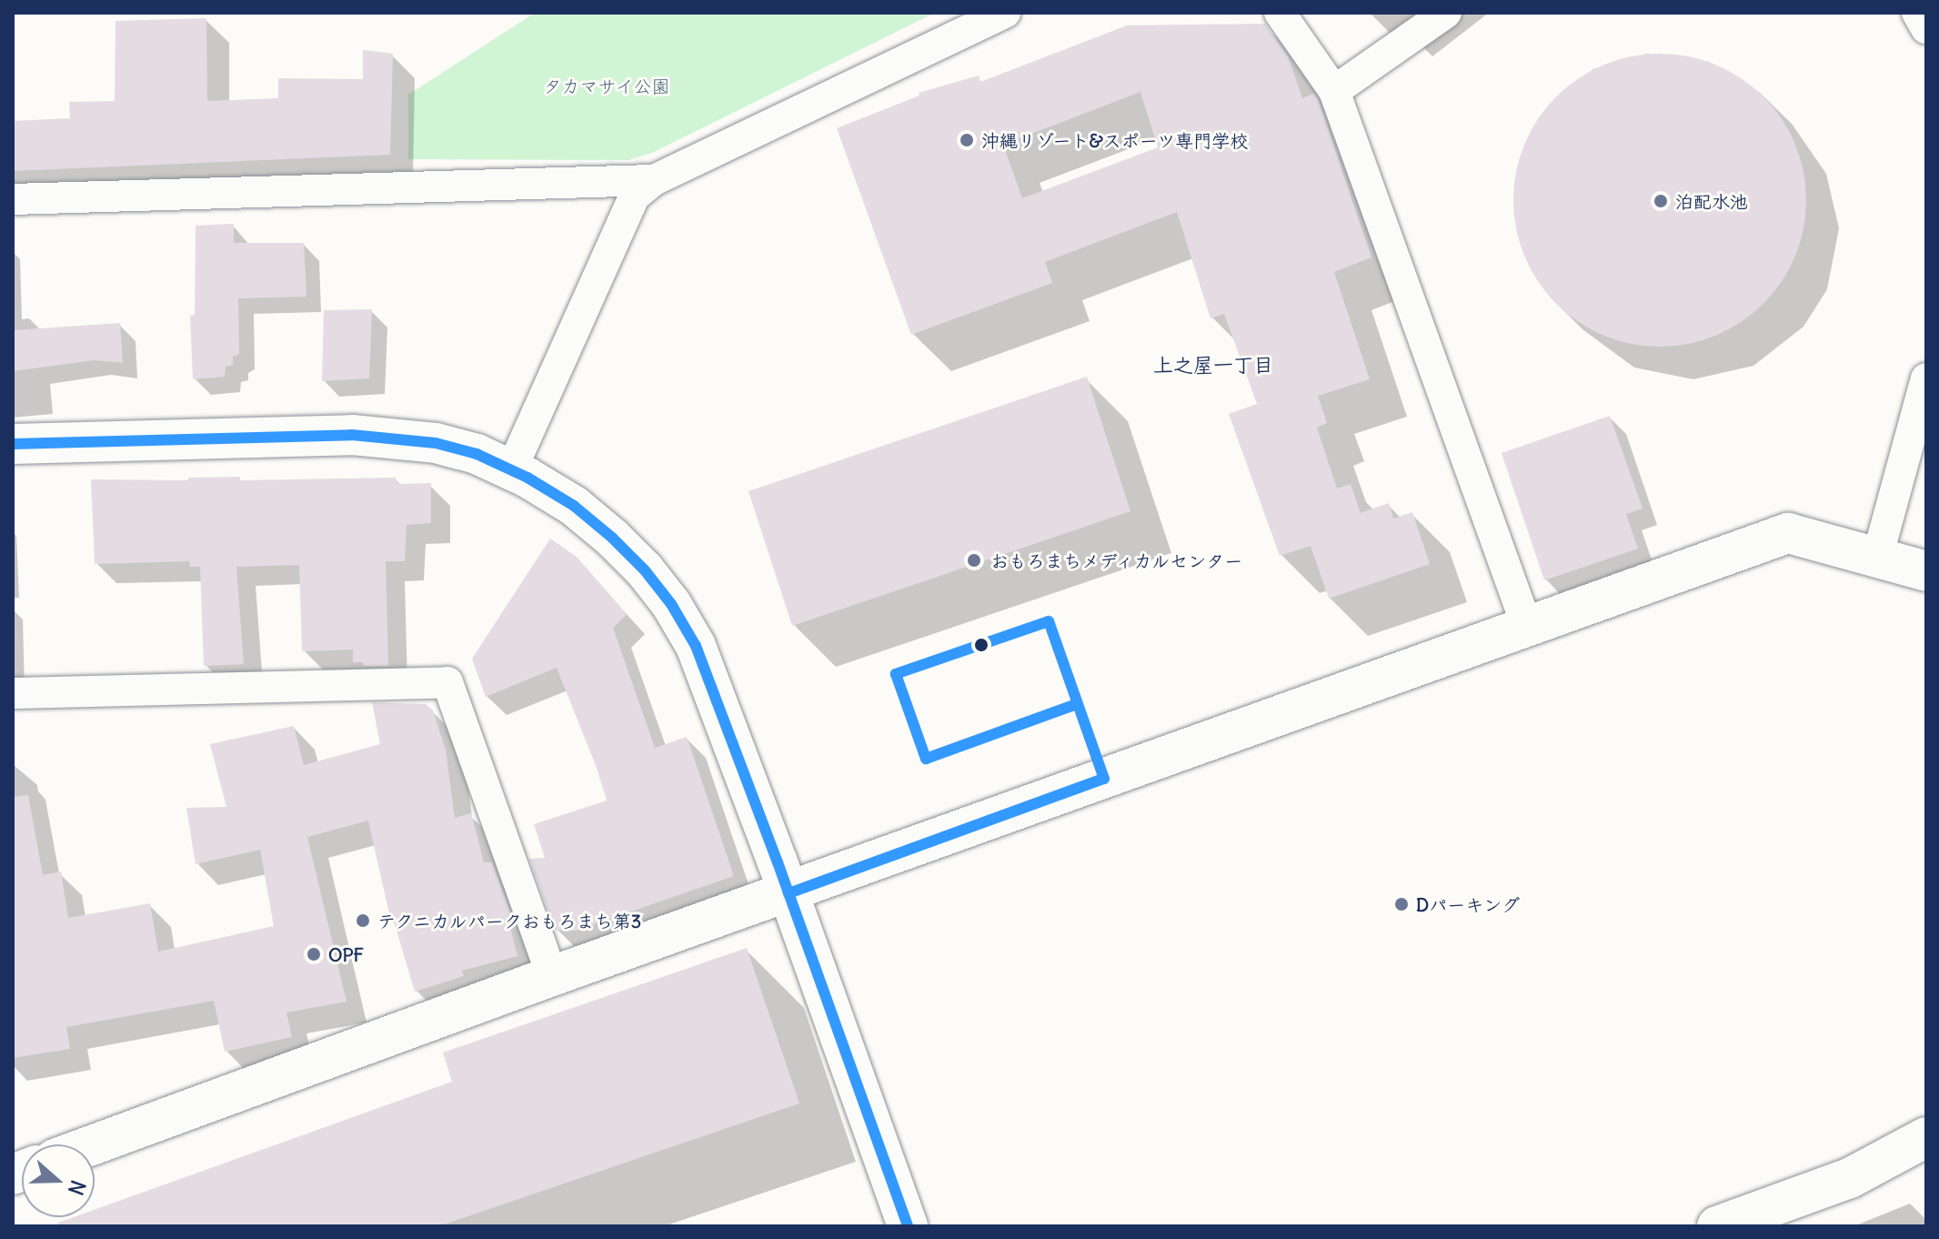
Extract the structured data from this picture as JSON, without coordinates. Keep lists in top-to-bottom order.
{
  "districts": ["上之屋一丁目"],
  "parks": ["タカマサイ公園"],
  "places": [
    "沖縄リゾート&スポーツ専門学校",
    "泊配水池",
    "おもろまちメディカルセンター",
    "Dパーキング",
    "テクニカルパークおもろまち第3",
    "OPF"
  ],
  "north": "right"
}
